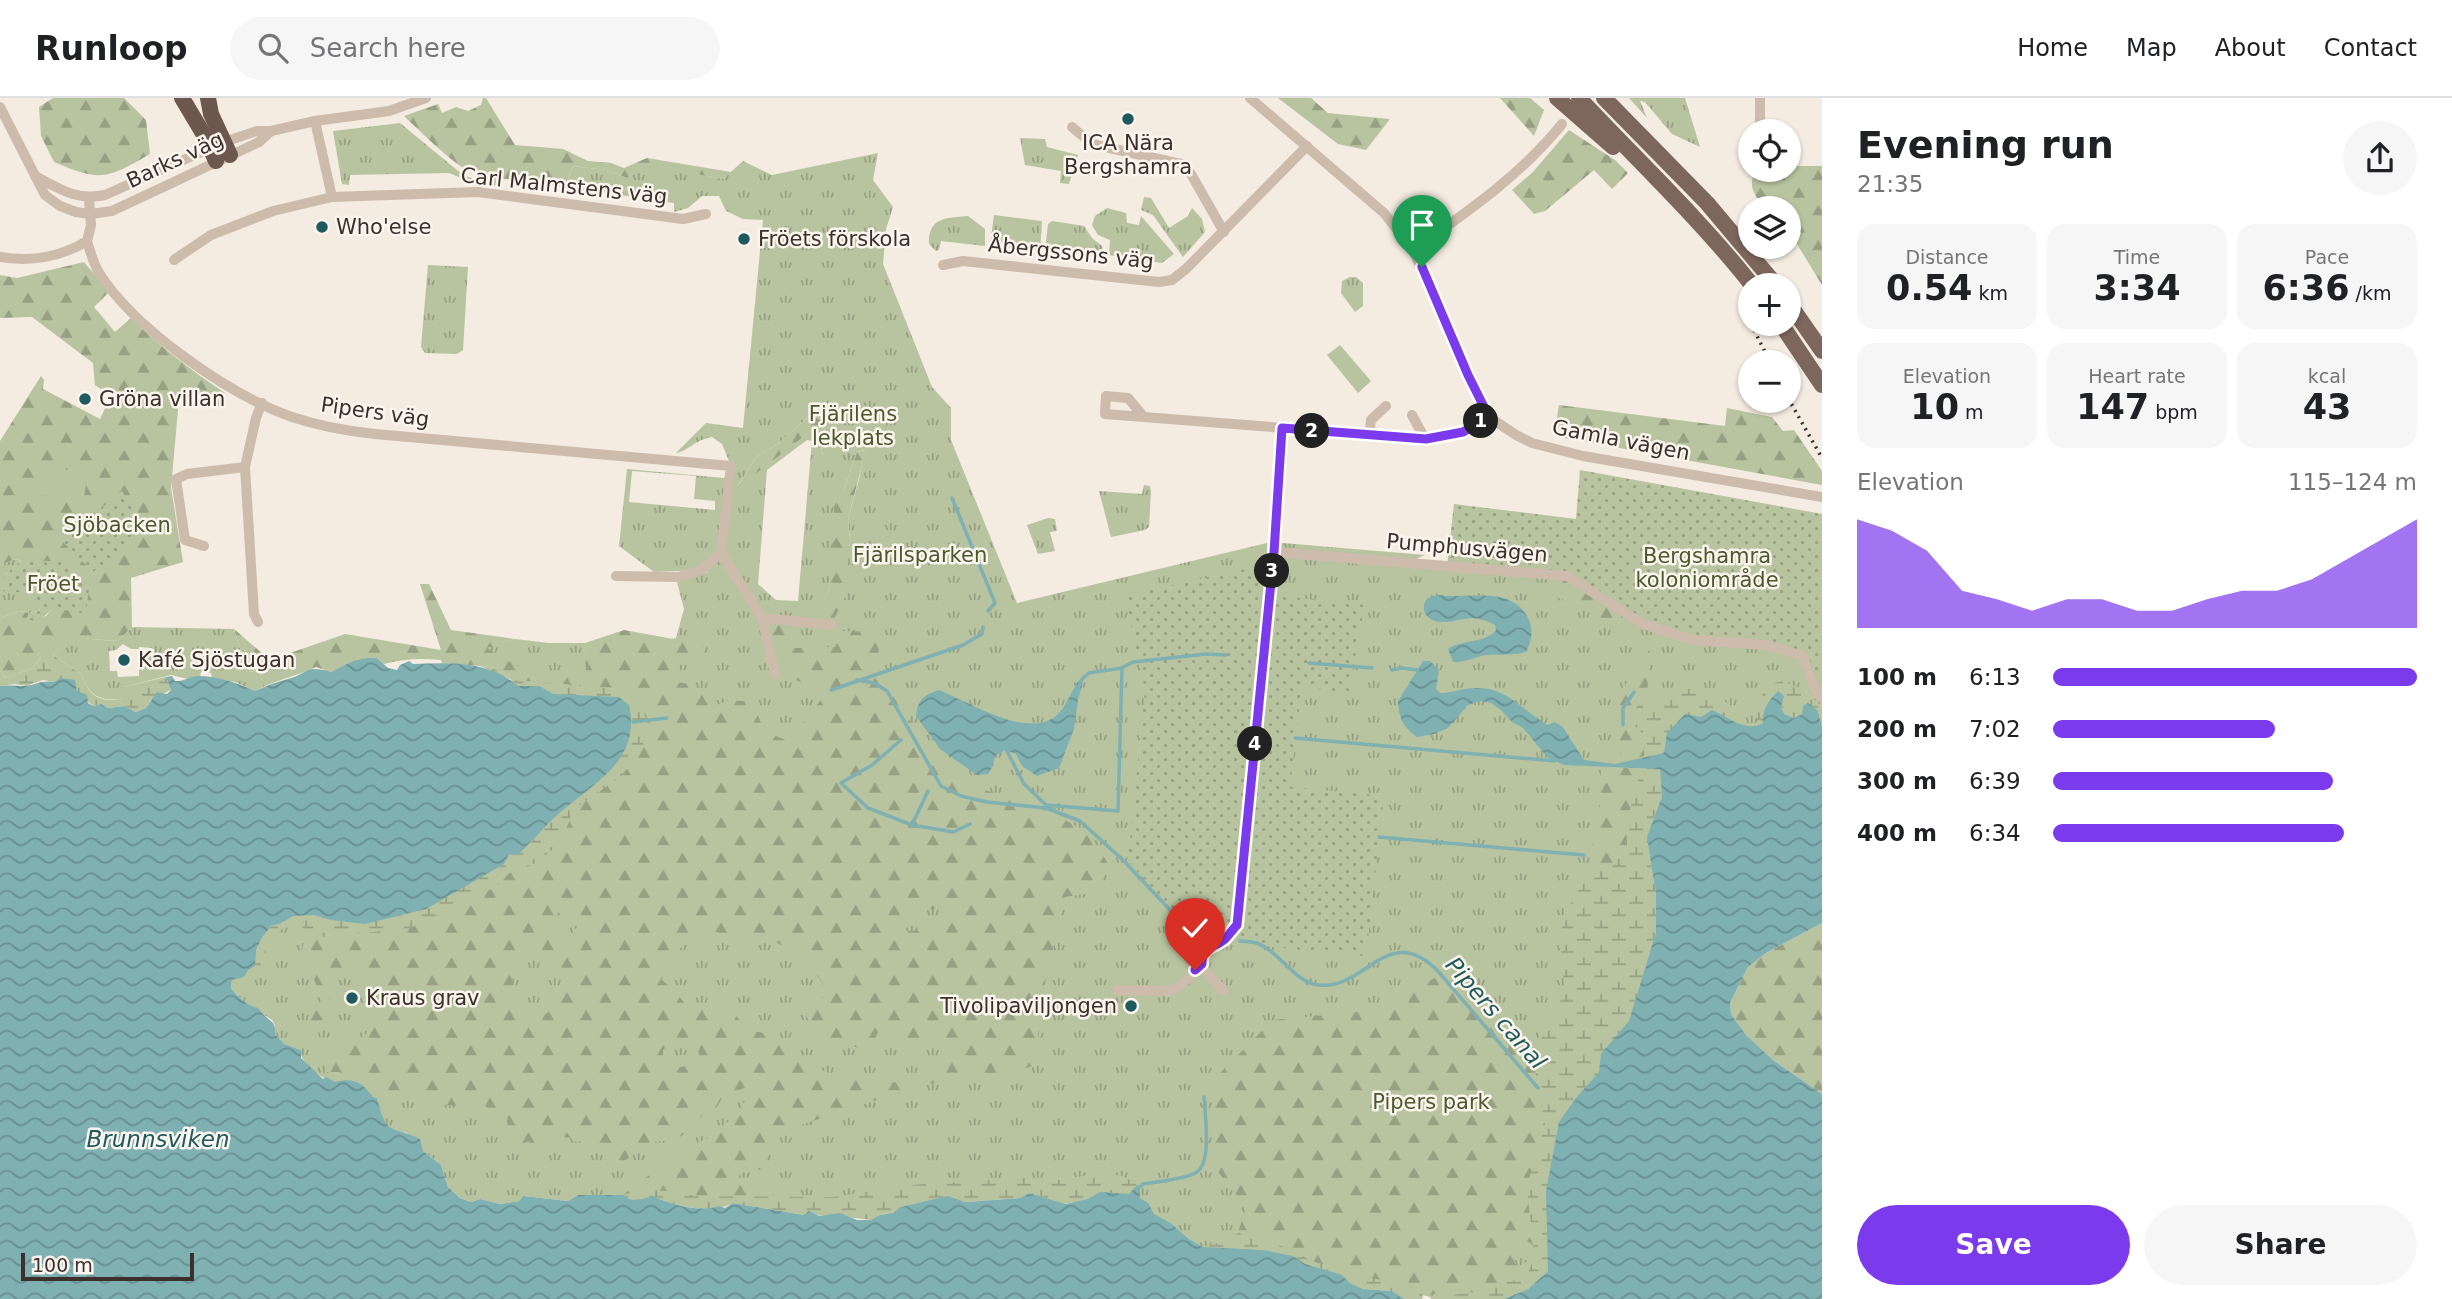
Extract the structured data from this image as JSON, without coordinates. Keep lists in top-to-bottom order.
{
  "streets": {
    "street": [
      "Barks väg",
      "Carl Malmstens väg",
      "Åbergssons väg",
      "Pipers väg",
      "Gamla vägen",
      "Pumphusvägen"
    ]
  },
  "crossings": [
    ["Barks väg", "Pipers väg"]
  ],
  "water": ["Pipers canal", "Brunnsviken"],
  "parks": [
    "Fjärilens lekplats",
    "Sjöbacken",
    "Fjärilsparken",
    "Bergshamra koloniområde",
    "Fröet",
    "Pipers park"
  ],
  "places": [
    "ICA Nära Bergshamra",
    "Who'else",
    "Fröets förskola",
    "Gröna villan",
    "Kafé Sjöstugan",
    "Kraus grav",
    "Tivolipaviljongen"
  ],
  "scale_bar": "100 m",
  "page": {
    "header": "Runloop",
    "search": "Search here",
    "nav": [
      "Home",
      "Map",
      "About",
      "Contact"
    ],
    "heading": ["Evening run", "21:35"],
    "map_buttons": ["+", "−"],
    "stats": [
      ["Distance", "0.54 km"],
      ["Time", "3:34"],
      ["Pace", "6:36 /km"],
      ["Elevation", "10 m"],
      ["Heart rate", "147 bpm"],
      ["kcal", "43"]
    ],
    "pins": [
      "1",
      "2",
      "3",
      "4"
    ],
    "chart": ["Elevation", "115–124 m"],
    "list": [
      {
        "name": "100 m",
        "note": "6:13"
      },
      {
        "name": "200 m",
        "note": "7:02"
      },
      {
        "name": "300 m",
        "note": "6:39"
      },
      {
        "name": "400 m",
        "note": "6:34"
      }
    ],
    "buttons": ["Save", "Share"],
    "scale": "100 m"
  }
}
